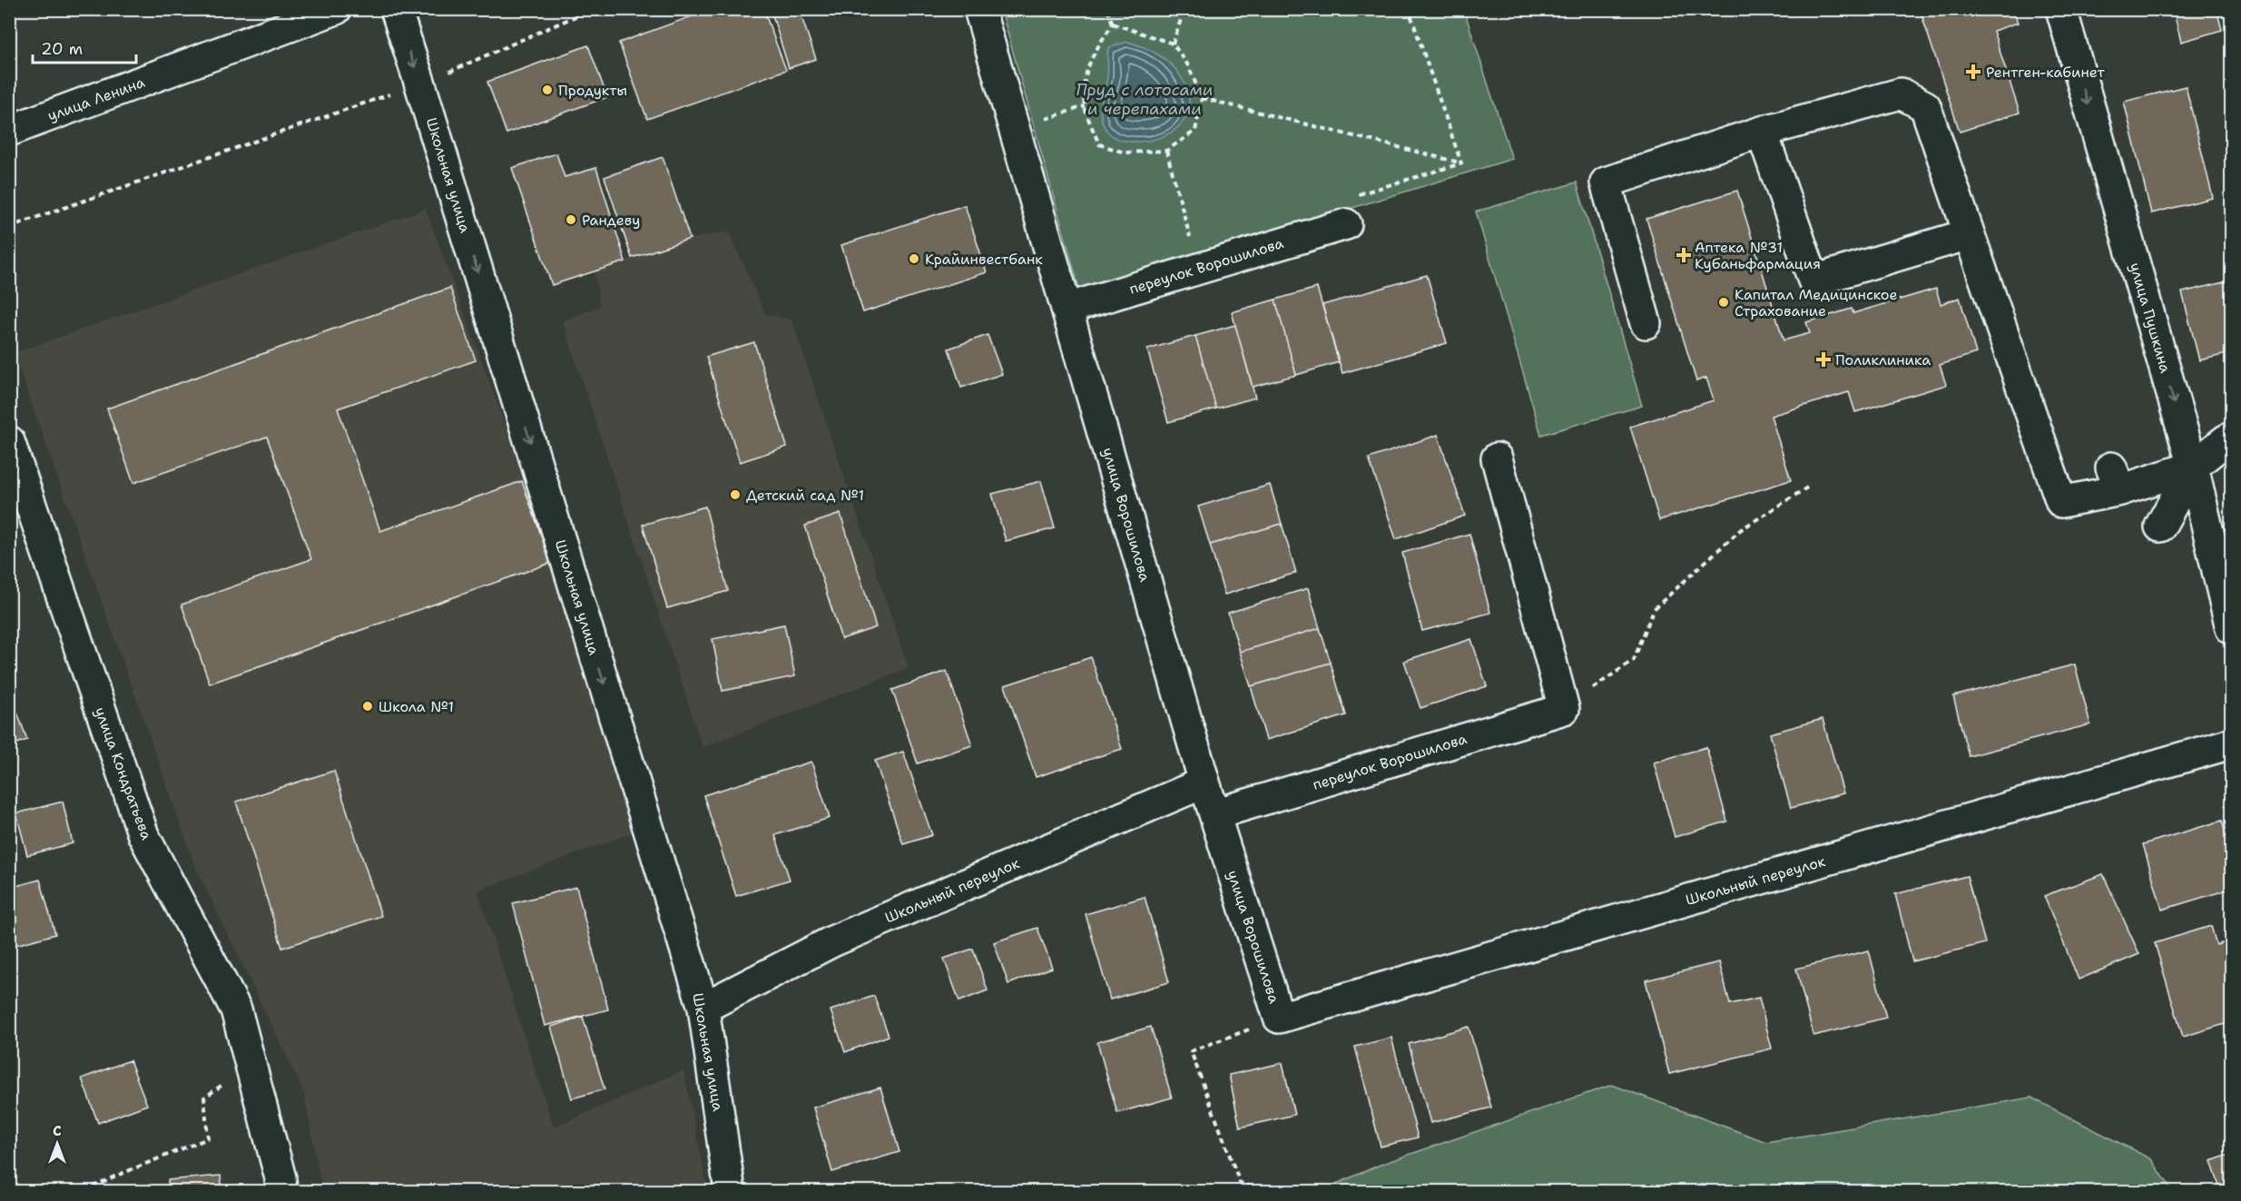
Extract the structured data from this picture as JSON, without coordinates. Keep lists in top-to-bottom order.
{
  "streets": {
    "street": [
      "улица Ленина",
      "Школьная улица",
      "переулок Ворошилова",
      "улица Пушкина",
      "улица Ворошилова",
      "улица Кондратьева",
      "Школьный переулок"
    ]
  },
  "crossings": [
    ["Школьная улица", "Школьный переулок"],
    ["переулок Ворошилова", "улица Ворошилова"],
    ["улица Ворошилова", "Школьный переулок"]
  ],
  "one_way": ["Школьная улица", "улица Пушкина"],
  "water": ["Пруд с лотосами и черепахами"],
  "places": {
    "health": ["Рентген-кабинет", "Аптека №31 Кубаньфармация", "Поликлиника"],
    "other": [
      "Продукты",
      "Рандеву",
      "Крайинвестбанк",
      "Капитал Медицинское Страхование",
      "Детский сад №1",
      "Школа №1"
    ]
  },
  "scale_bar": "20 m",
  "north": "top"
}
